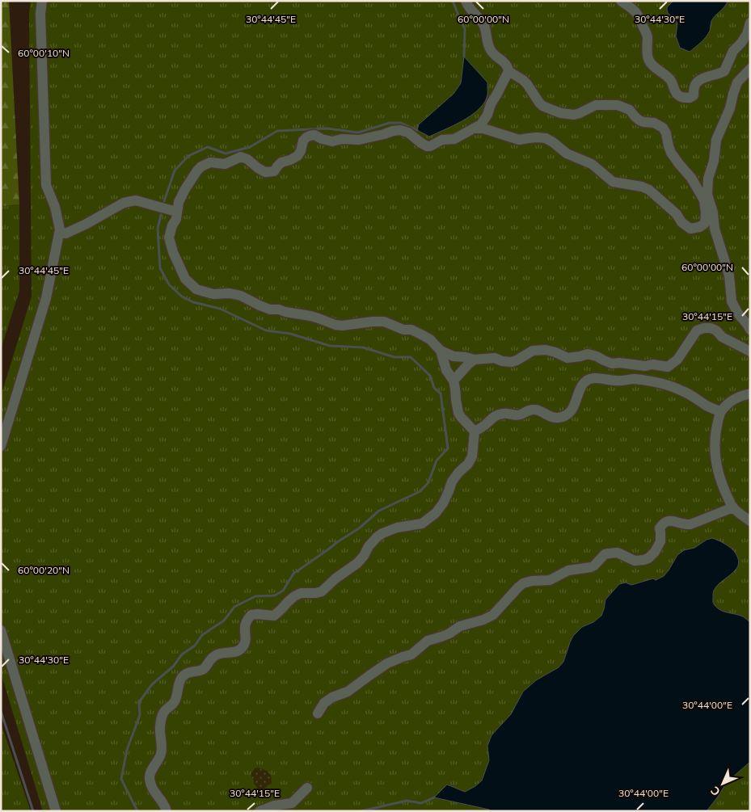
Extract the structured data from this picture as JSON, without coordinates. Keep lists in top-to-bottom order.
{
  "north": "bottom left",
  "coordinates": [
    "30°44'45\"E",
    "60°00'00\"N",
    "30°44'30\"E",
    "60°00'10\"N",
    "30°44'15\"E",
    "60°00'20\"N",
    "30°44'00\"E"
  ]
}
